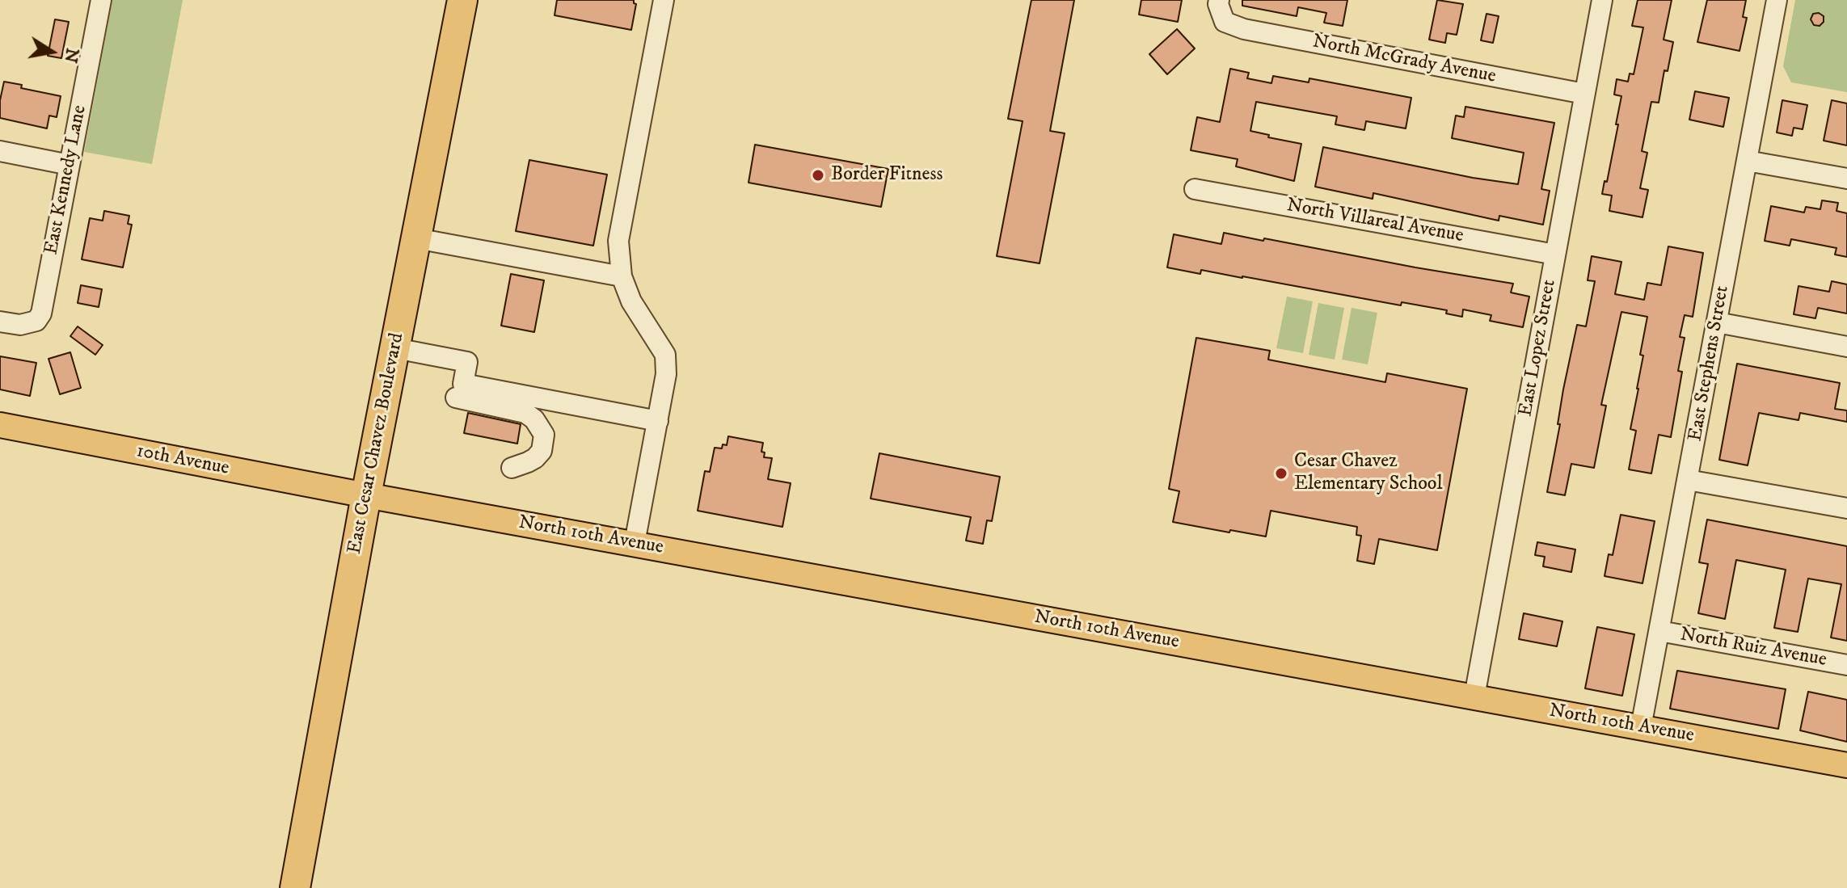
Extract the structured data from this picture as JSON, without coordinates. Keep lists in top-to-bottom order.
{
  "streets": {
    "highway": ["East Cesar Chavez Boulevard"],
    "main road": ["10th Avenue", "North 10th Avenue"],
    "street": [
      "North McGrady Avenue",
      "East Kennedy Lane",
      "North Villareal Avenue",
      "East Lopez Street",
      "East Stephens Street",
      "North Ruiz Avenue"
    ]
  },
  "crossings": [
    ["North McGrady Avenue", "East Lopez Street"],
    ["North Villareal Avenue", "East Lopez Street"],
    ["East Lopez Street", "North 10th Avenue"],
    ["East Stephens Street", "North 10th Avenue"],
    ["East Stephens Street", "North Ruiz Avenue"],
    ["East Cesar Chavez Boulevard", "10th Avenue"],
    ["East Cesar Chavez Boulevard", "North 10th Avenue"],
    ["10th Avenue", "North 10th Avenue"]
  ],
  "places": ["Border Fitness", "Cesar Chavez Elementary School"],
  "north": "right"
}
